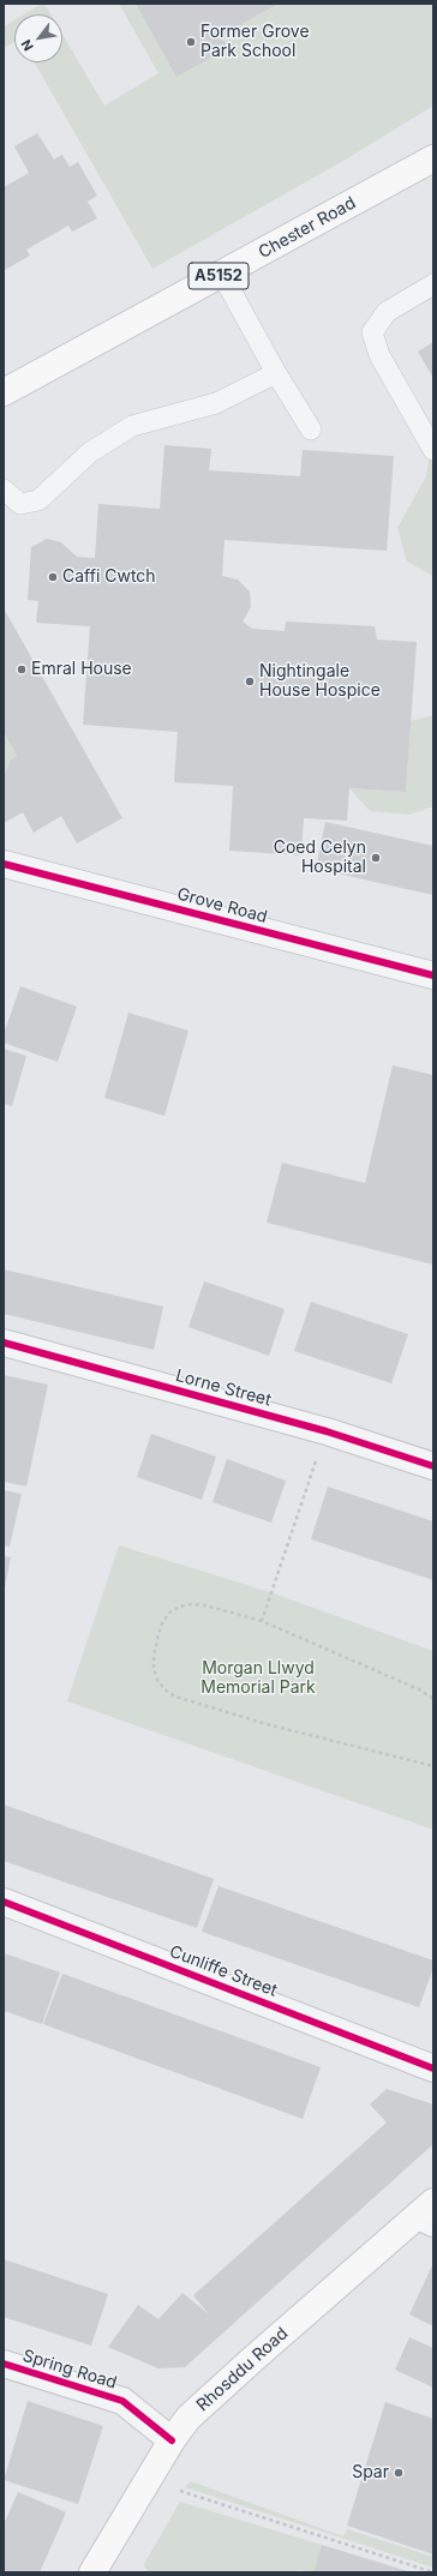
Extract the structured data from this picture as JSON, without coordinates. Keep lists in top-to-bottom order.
{
  "streets": {
    "main road": ["Chester Road", "A5152", "Rhosddu Road"],
    "street": [
      "Grove Road",
      "Lorne Street",
      "Cunliffe Street",
      "Spring Road"
    ]
  },
  "crossings": [
    ["Spring Road", "Rhosddu Road"]
  ],
  "parks": ["Morgan Llwyd Memorial Park"],
  "places": [
    "Former Grove Park School",
    "Caffi Cwtch",
    "Emral House",
    "Nightingale House Hospice",
    "Coed Celyn Hospital",
    "Spar"
  ],
  "north": "bottom left"
}
